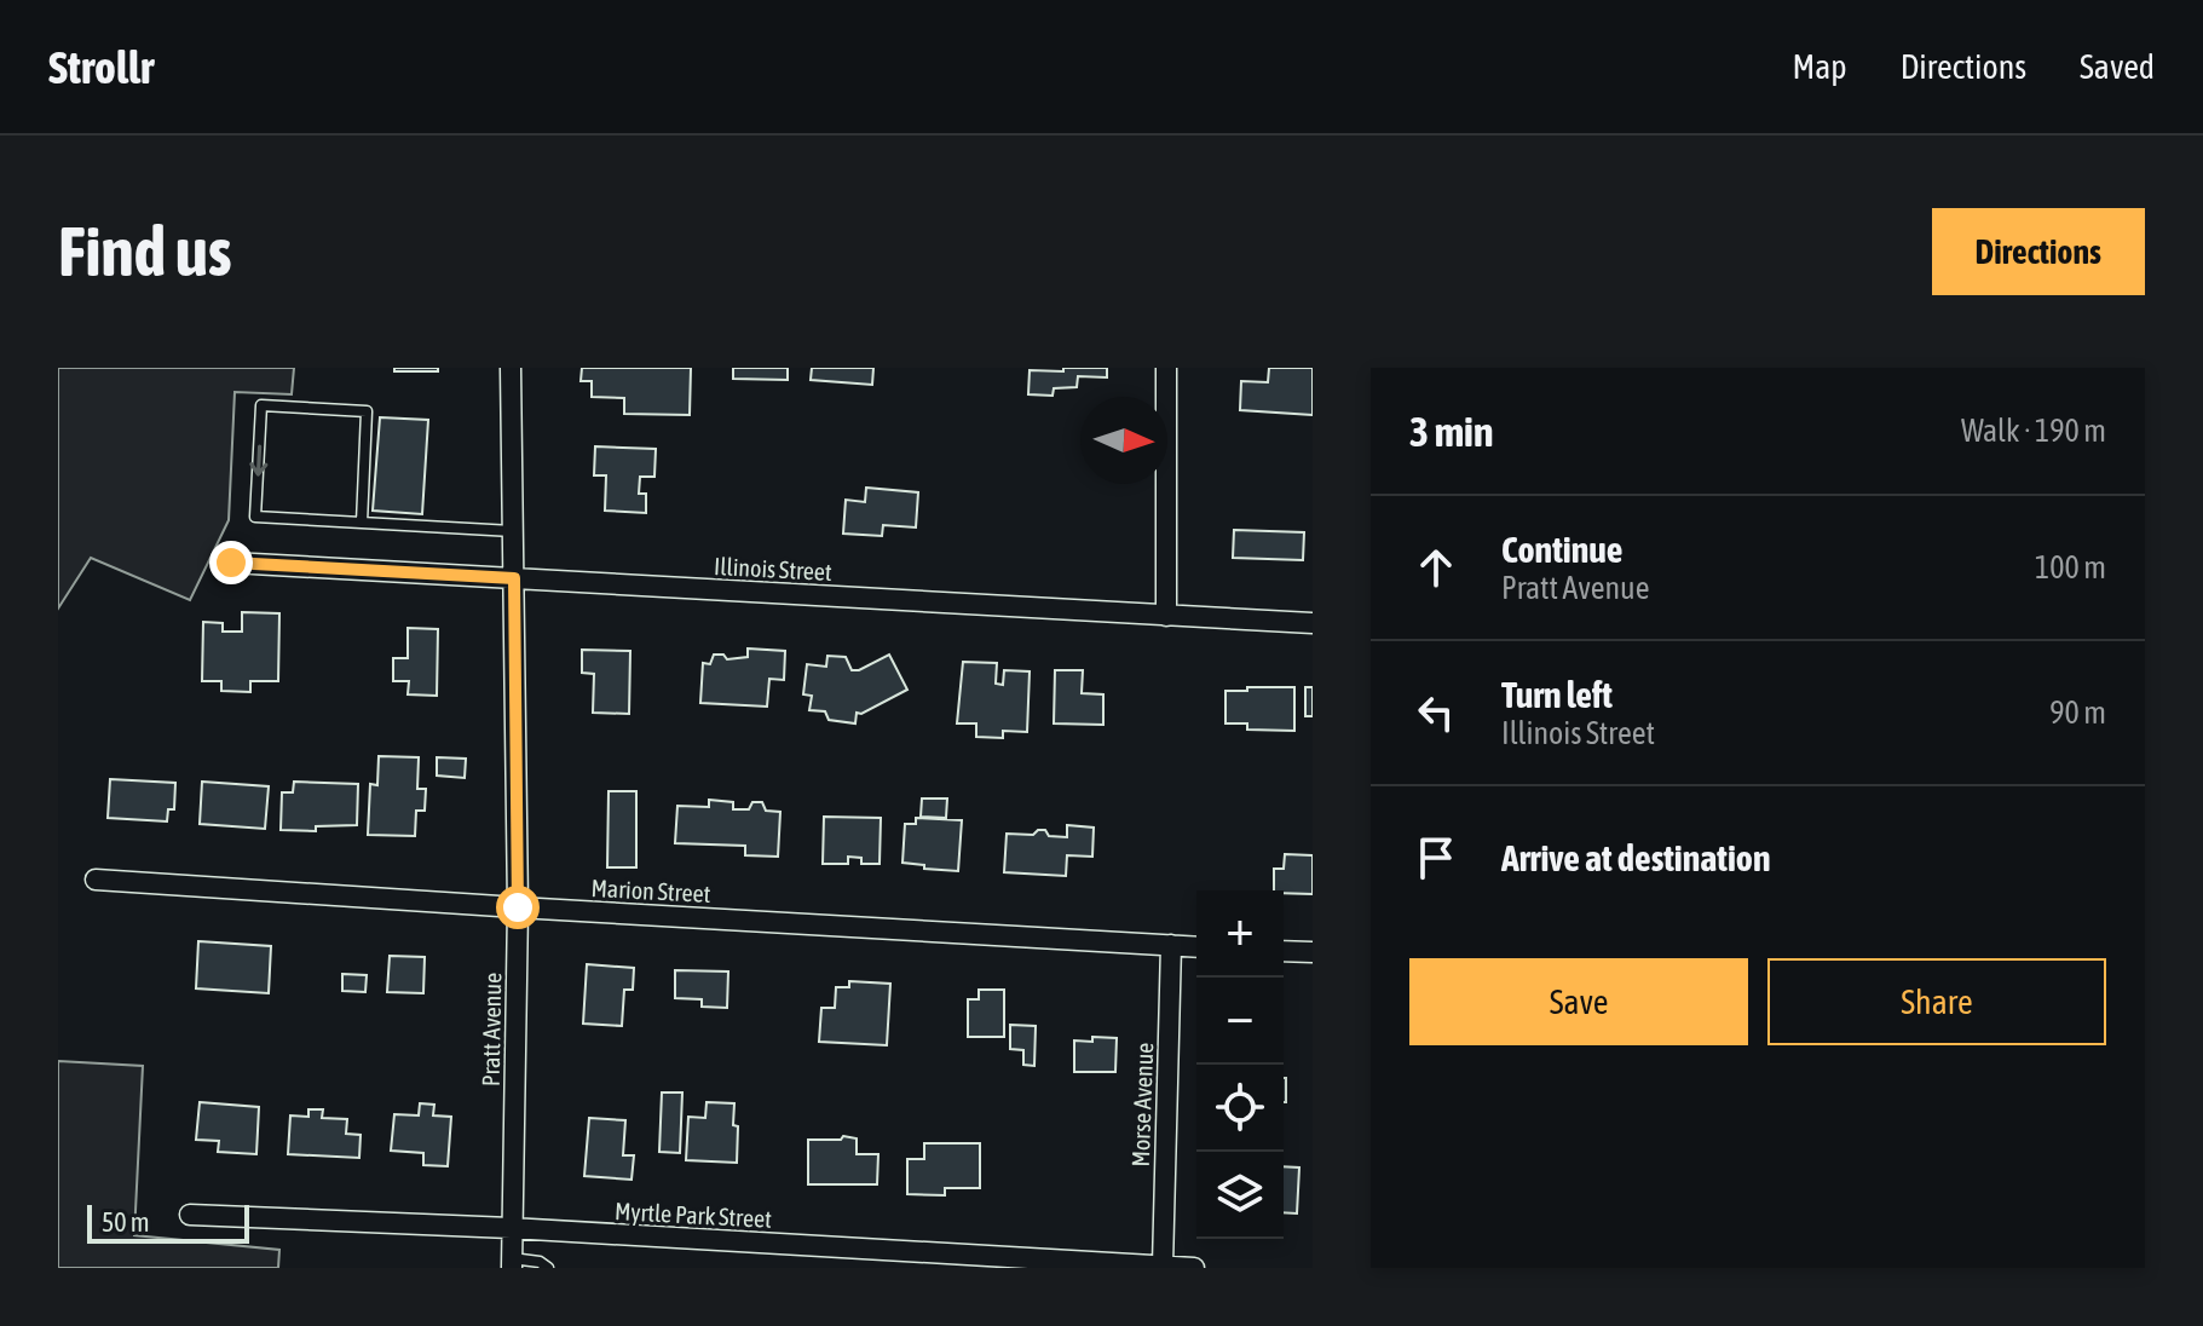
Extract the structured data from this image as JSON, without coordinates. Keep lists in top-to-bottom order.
{
  "streets": {
    "street": [
      "Illinois Street",
      "Marion Street",
      "Pratt Avenue",
      "Morse Avenue",
      "Myrtle Park Street"
    ]
  },
  "crossings": [
    ["Illinois Street", "Pratt Avenue"],
    ["Marion Street", "Pratt Avenue"],
    ["Marion Street", "Morse Avenue"],
    ["Pratt Avenue", "Myrtle Park Street"],
    ["Morse Avenue", "Myrtle Park Street"]
  ],
  "scale_bar": "50 m",
  "north": "right",
  "page": {
    "header": "Strollr",
    "nav": ["Map", "Directions", "Saved"],
    "buttons": [
      "Directions",
      ["Save", "Share"]
    ],
    "title": "Find us",
    "heading": ["3 min", "Walk · 190 m"],
    "list": [
      ["Continue", "Pratt Avenue", "100 m"],
      ["Turn left", "Illinois Street", "90 m"],
      "Arrive at destination"
    ],
    "map_buttons": ["+", "−"],
    "scale": "50 m"
  }
}
